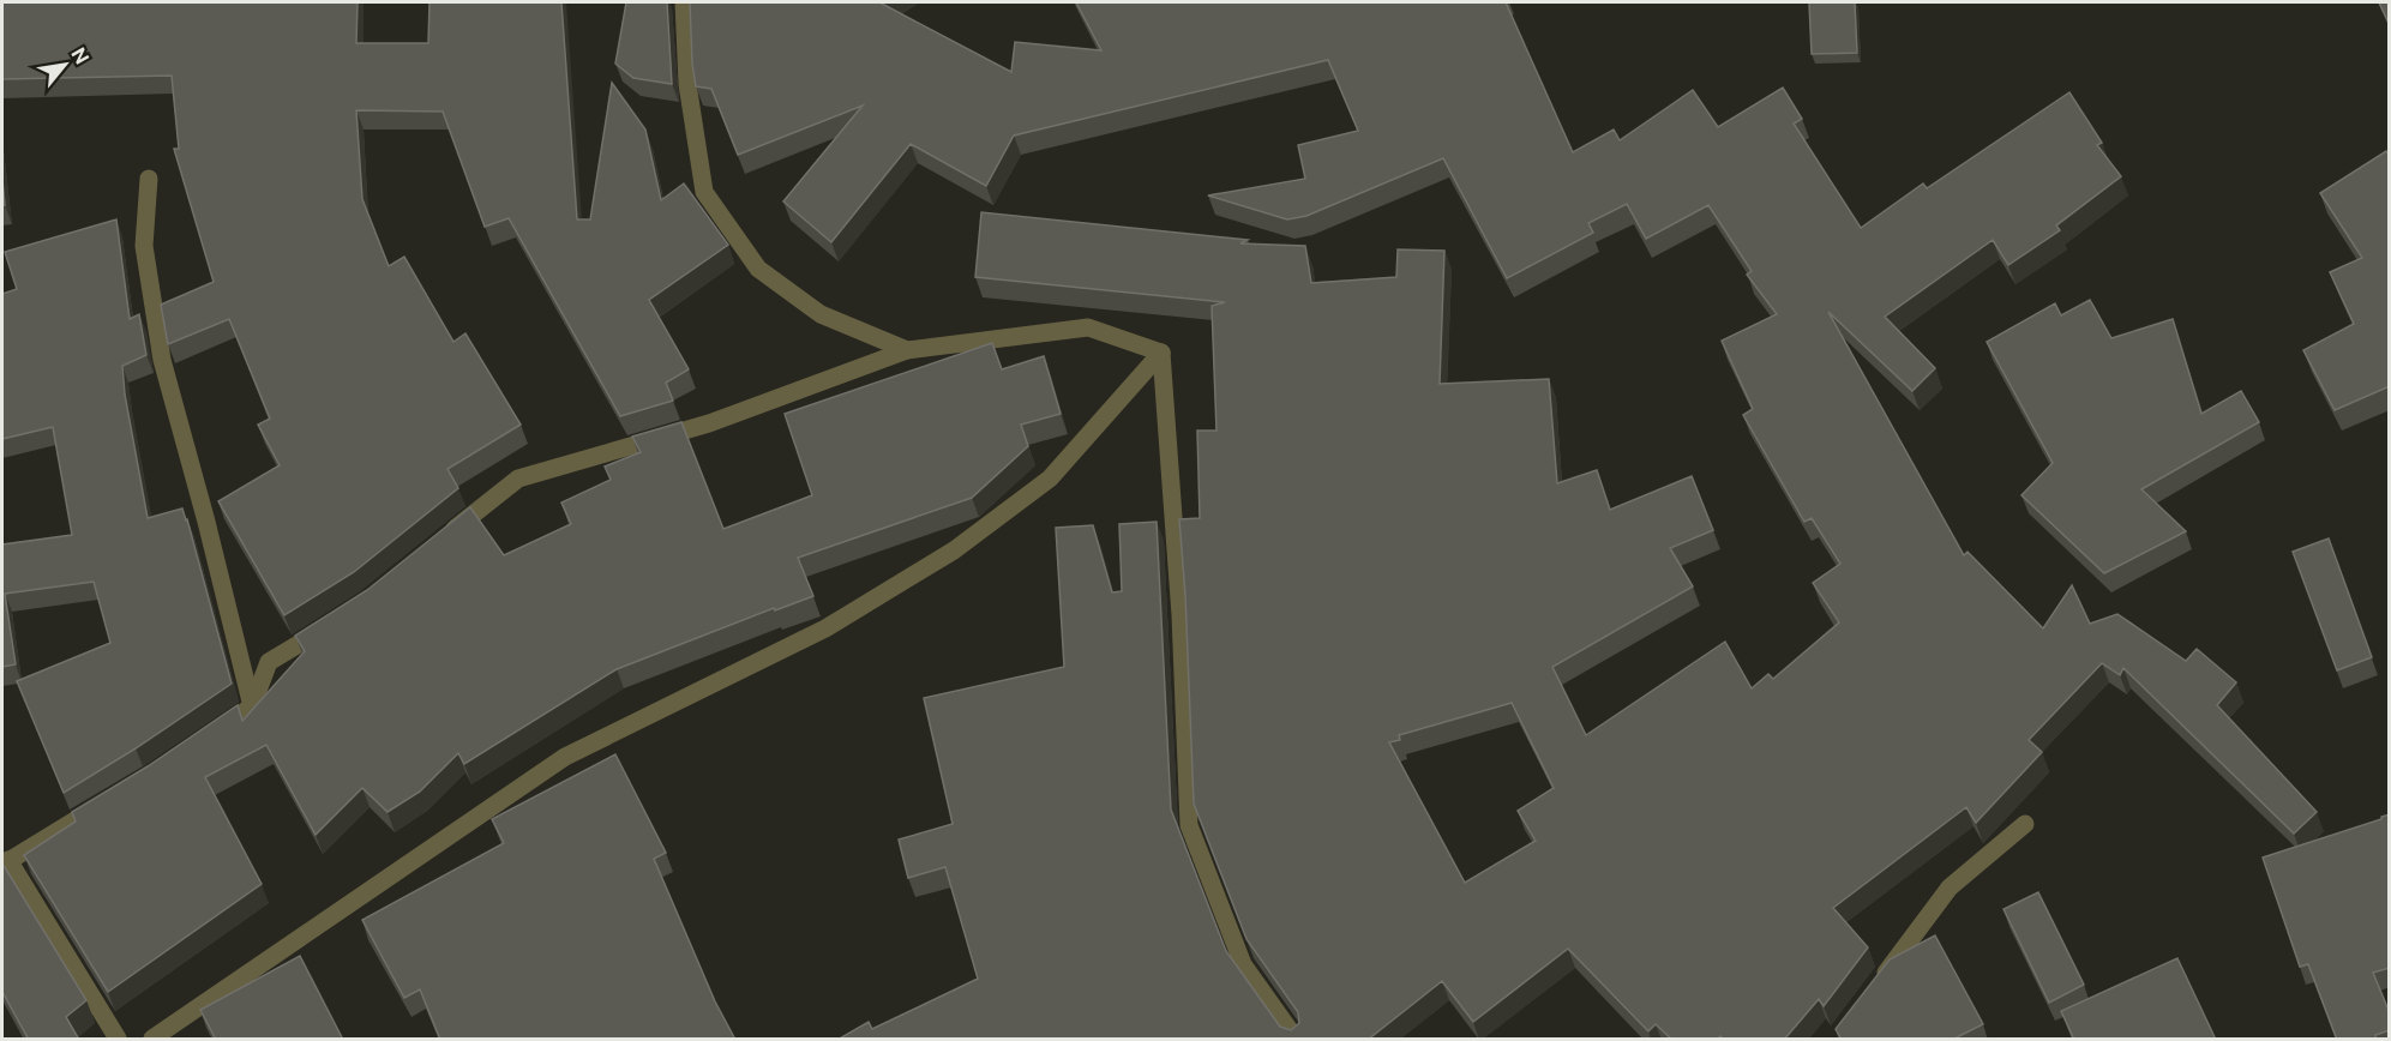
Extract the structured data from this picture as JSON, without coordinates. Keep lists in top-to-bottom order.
{
  "north": "top right"
}
